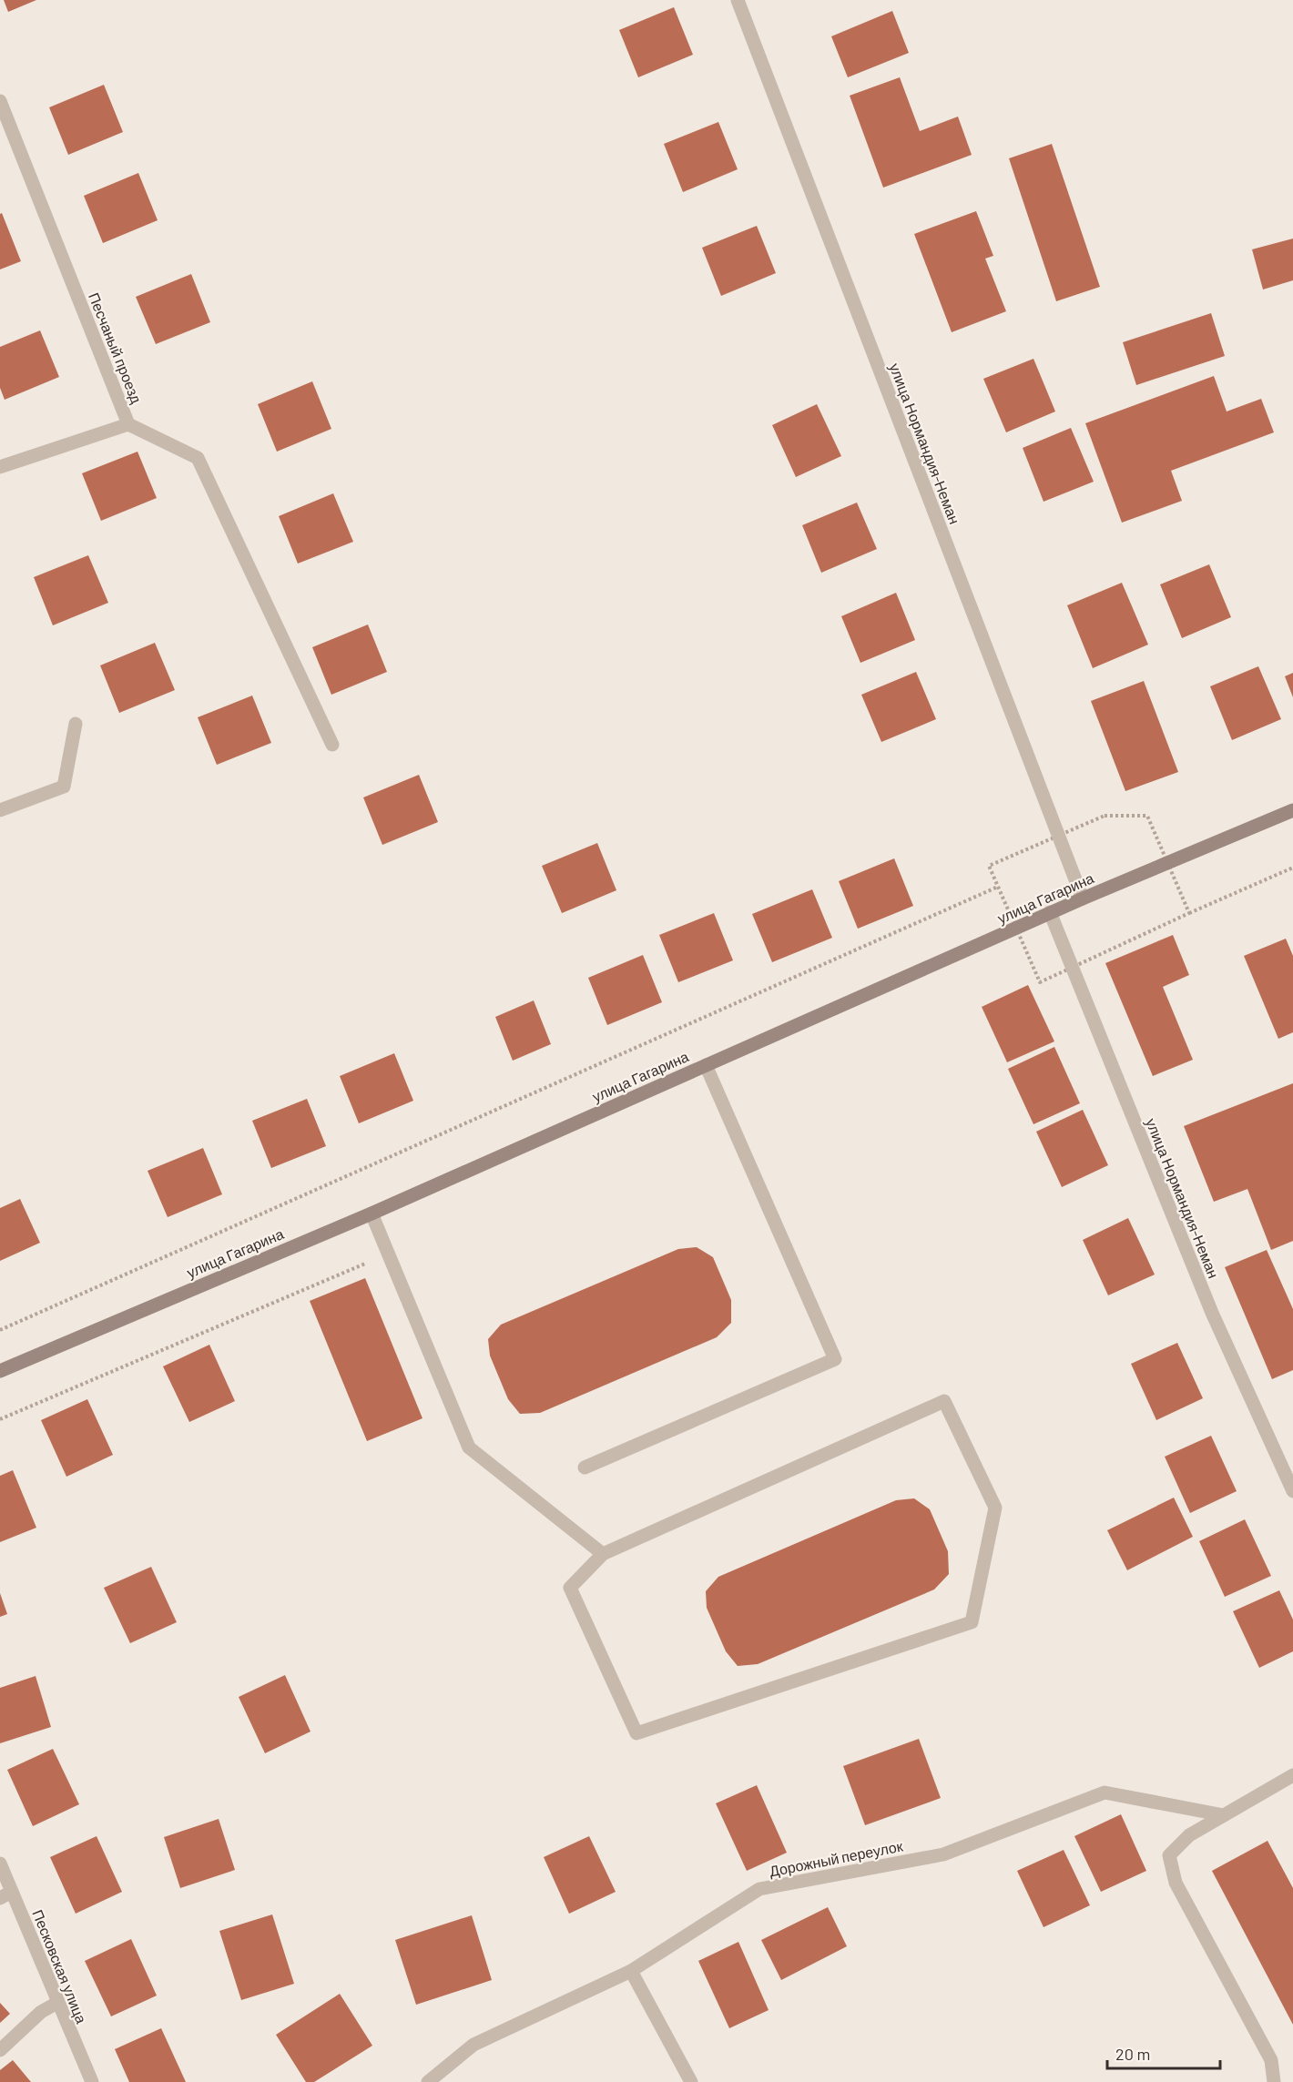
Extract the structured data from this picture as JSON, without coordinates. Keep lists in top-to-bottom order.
{
  "streets": {
    "main road": ["улица Гагарина"],
    "street": [
      "Песчаный проезд",
      "улица Нормандия-Неман",
      "Дорожный переулок",
      "Песковская улица"
    ]
  },
  "crossings": [
    ["улица Нормандия-Неман", "улица Гагарина"]
  ],
  "scale_bar": "20 m"
}
